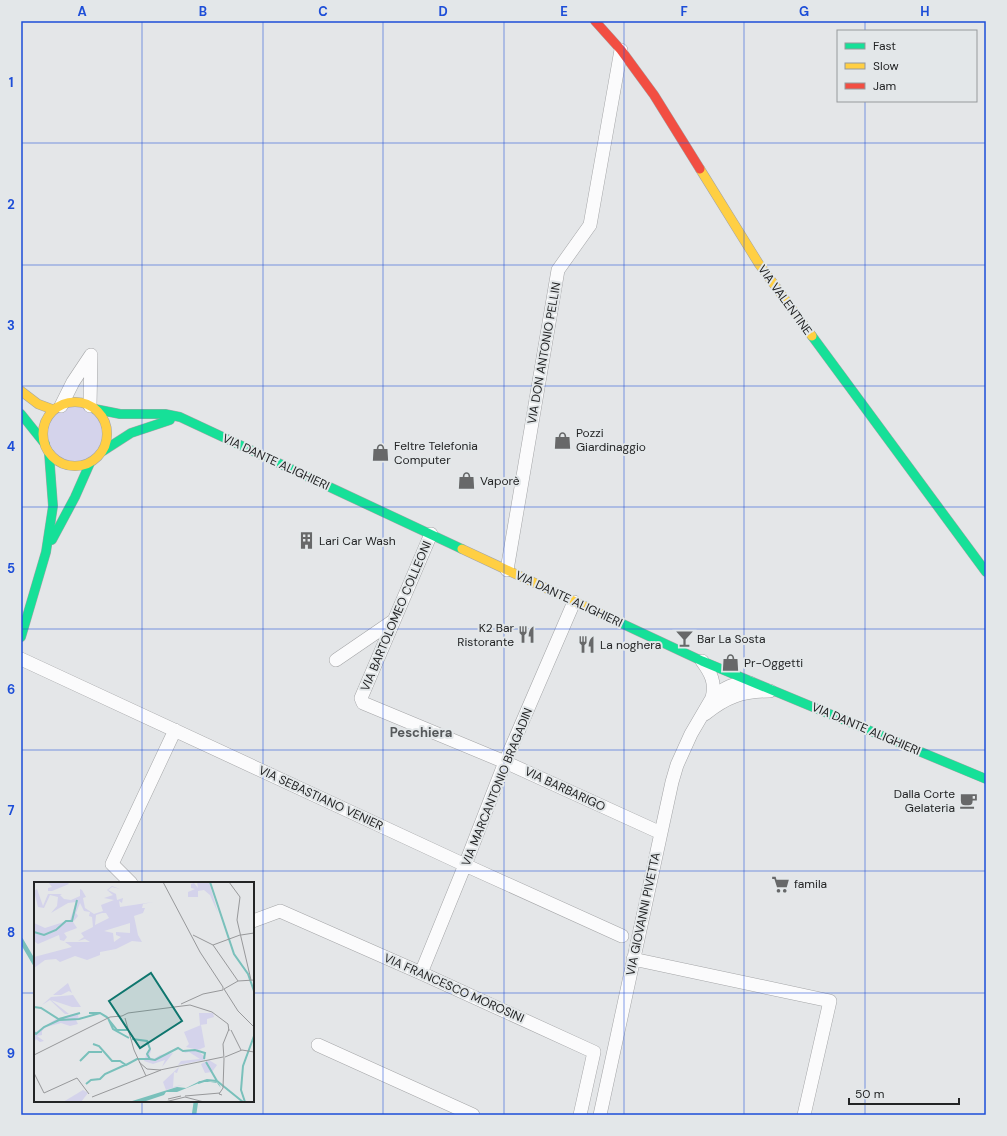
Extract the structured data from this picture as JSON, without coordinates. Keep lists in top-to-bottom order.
{
  "streets": {
    "main road": ["VIA VALENTINE", "VIA DANTE ALIGHIERI"],
    "street": [
      "VIA DON ANTONIO PELLIN",
      "VIA BARTOLOMEO COLLEONI",
      "VIA MARCANTONIO BRAGADIN",
      "VIA BARBARIGO",
      "VIA SEBASTIANO VENIER",
      "VIA GIOVANNI PIVETTA",
      "VIA FRANCESCO MOROSINI"
    ]
  },
  "crossings": [
    ["VIA VALENTINE", "VIA DON ANTONIO PELLIN"],
    ["VIA DON ANTONIO PELLIN", "VIA DANTE ALIGHIERI"],
    ["VIA DANTE ALIGHIERI", "VIA BARTOLOMEO COLLEONI"],
    ["VIA DANTE ALIGHIERI", "VIA MARCANTONIO BRAGADIN"],
    ["VIA DANTE ALIGHIERI", "VIA GIOVANNI PIVETTA"],
    ["VIA BARTOLOMEO COLLEONI", "VIA BARBARIGO"],
    ["VIA MARCANTONIO BRAGADIN", "VIA BARBARIGO"],
    ["VIA MARCANTONIO BRAGADIN", "VIA SEBASTIANO VENIER"],
    ["VIA MARCANTONIO BRAGADIN", "VIA FRANCESCO MOROSINI"],
    ["VIA BARBARIGO", "VIA GIOVANNI PIVETTA"]
  ],
  "districts": ["Peschiera"],
  "places": {
    "shop": [
      "Pozzi Giardinaggio",
      "Feltre Telefonia Computer",
      "Vaporè",
      "Pr-Oggetti"
    ],
    "building": ["Lari Car Wash"],
    "restaurant": ["K2 Bar Ristorante", "La noghera"],
    "bar": ["Bar La Sosta"],
    "cafe": ["Dalla Corte Gelateria"],
    "supermarket": ["famila"]
  },
  "legend": ["Fast", "Slow", "Jam"],
  "scale_bar": "50 m",
  "grid": {
    "columns": [
      "A",
      "B",
      "C",
      "D",
      "E",
      "F",
      "G",
      "H"
    ],
    "rows": [
      "1",
      "2",
      "3",
      "4",
      "5",
      "6",
      "7",
      "8",
      "9"
    ]
  }
}
